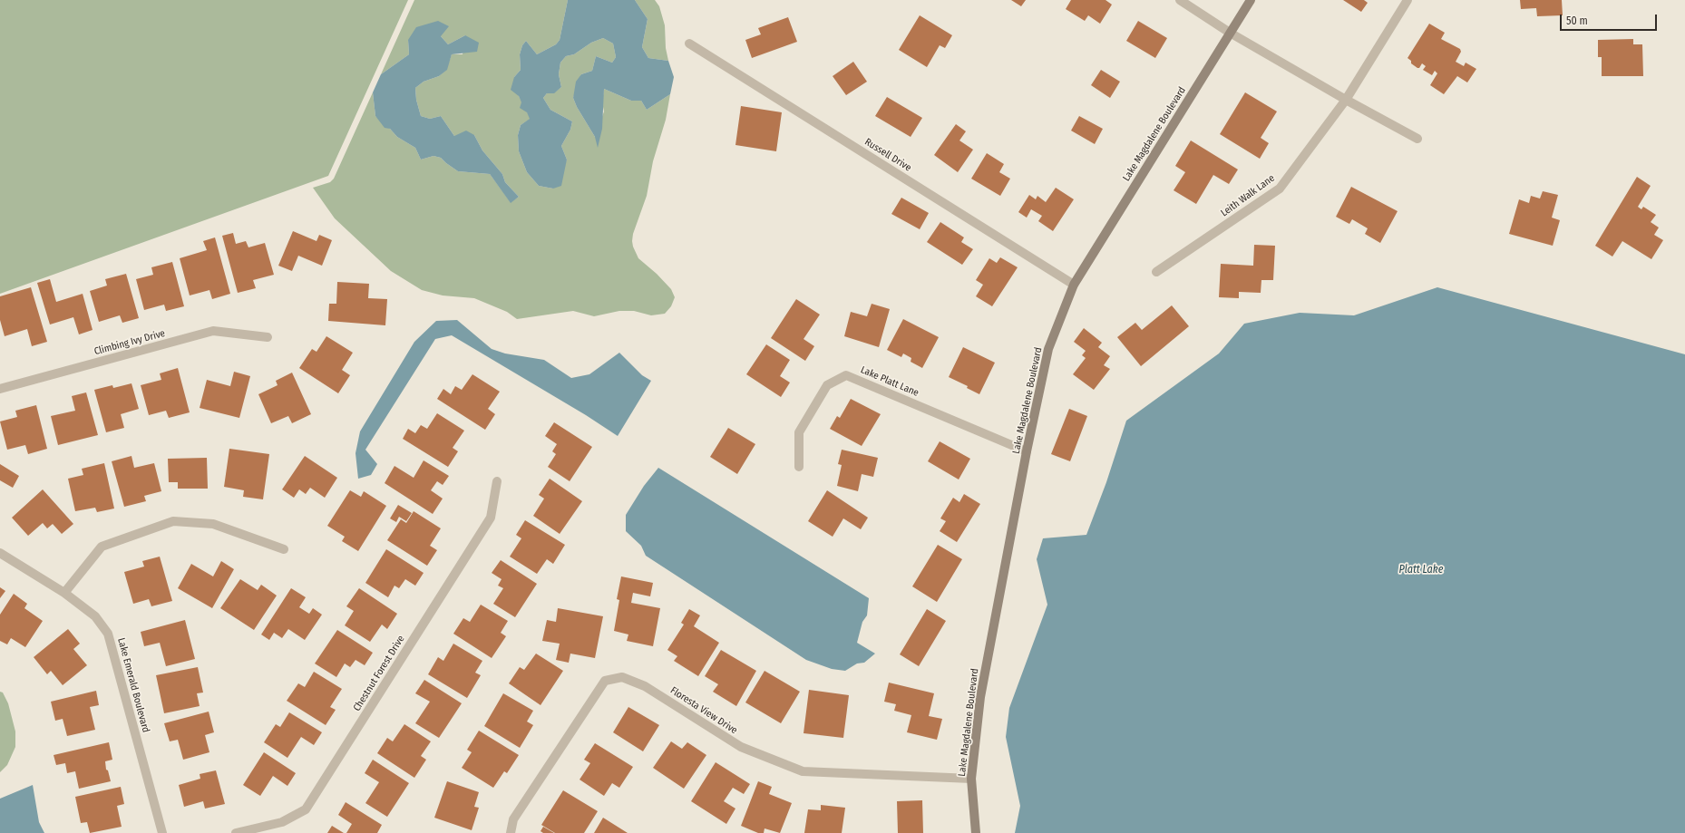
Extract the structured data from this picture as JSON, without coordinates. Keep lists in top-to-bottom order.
{
  "streets": {
    "street": [
      "Lake Magdalene Boulevard",
      "Russell Drive",
      "Leith Walk Lane",
      "Climbing Ivy Drive",
      "Lake Platt Lane",
      "Chestnut Forest Drive",
      "Lake Emerald Boulevard",
      "Floresta View Drive"
    ]
  },
  "crossings": [
    ["Lake Magdalene Boulevard", "Russell Drive"],
    ["Lake Magdalene Boulevard", "Lake Platt Lane"],
    ["Lake Magdalene Boulevard", "Floresta View Drive"]
  ],
  "water": ["Platt Lake"],
  "scale_bar": "50 m"
}
